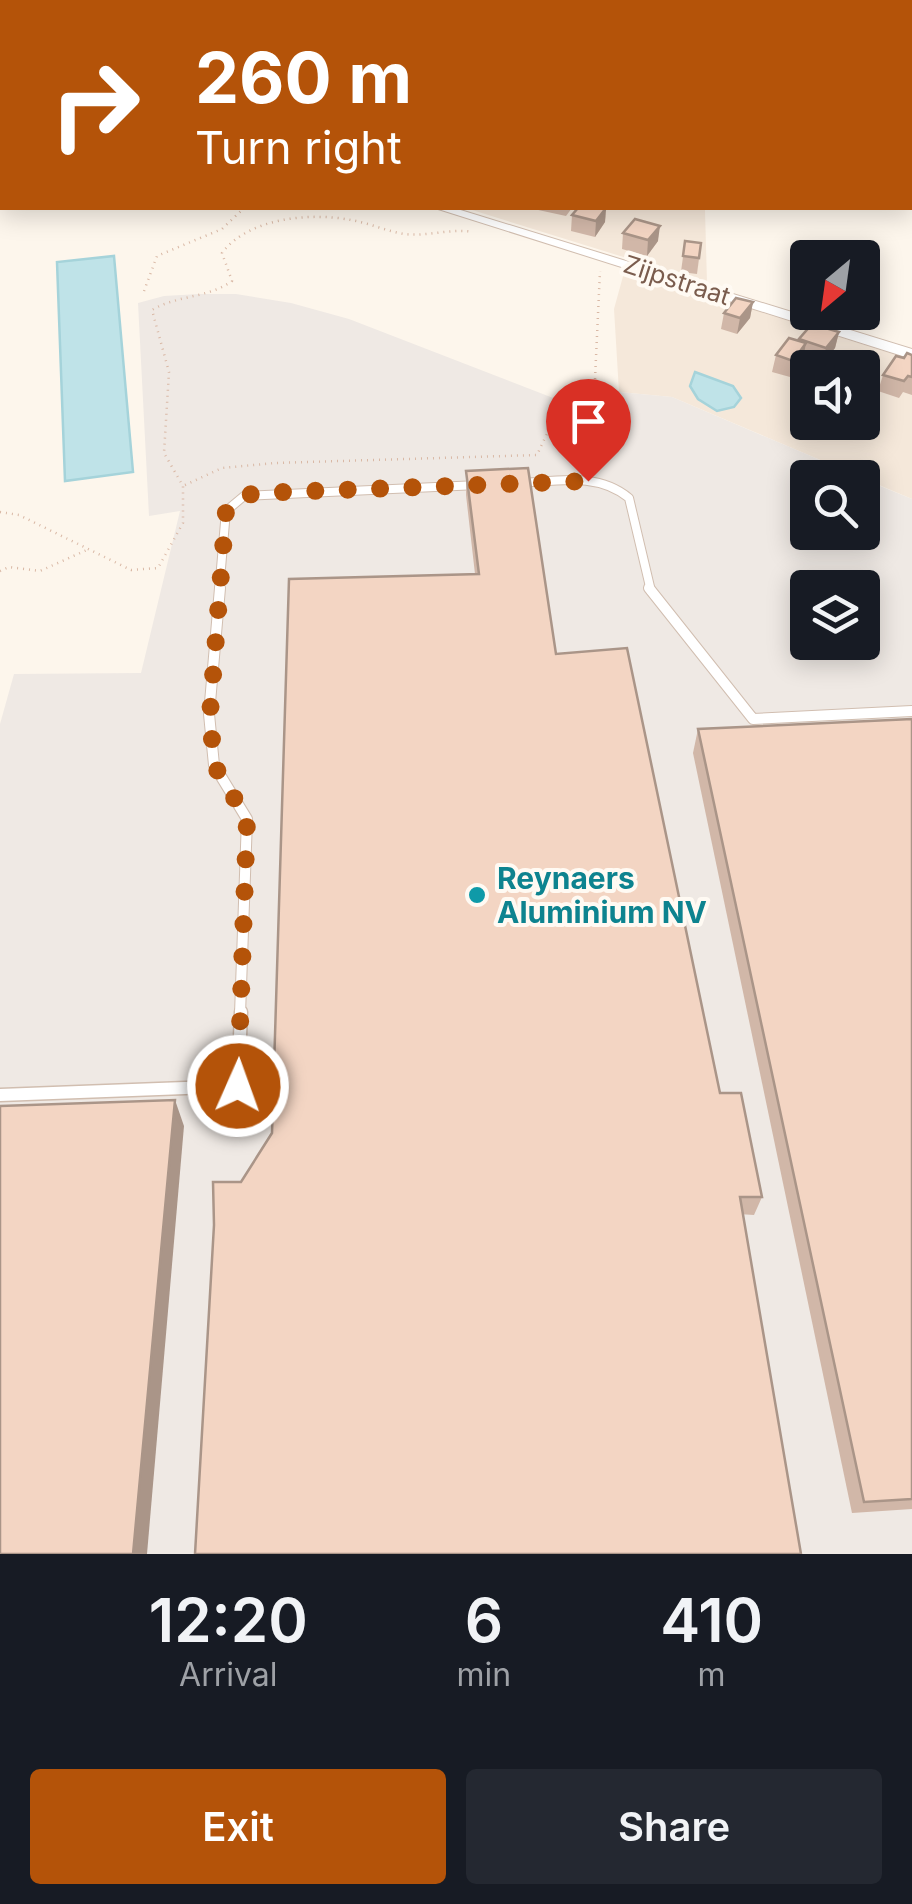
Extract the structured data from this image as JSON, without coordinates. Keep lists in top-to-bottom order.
{
  "streets": {
    "street": ["Zijpstraat"]
  },
  "places": ["Reynaers Aluminium NV"],
  "north": "bottom left",
  "page": {
    "turn": ["260 m", "Turn right"],
    "eta": [
      "12:20",
      "Arrival",
      "6",
      "min",
      "410",
      "m"
    ],
    "buttons": ["Exit", "Share"]
  }
}
